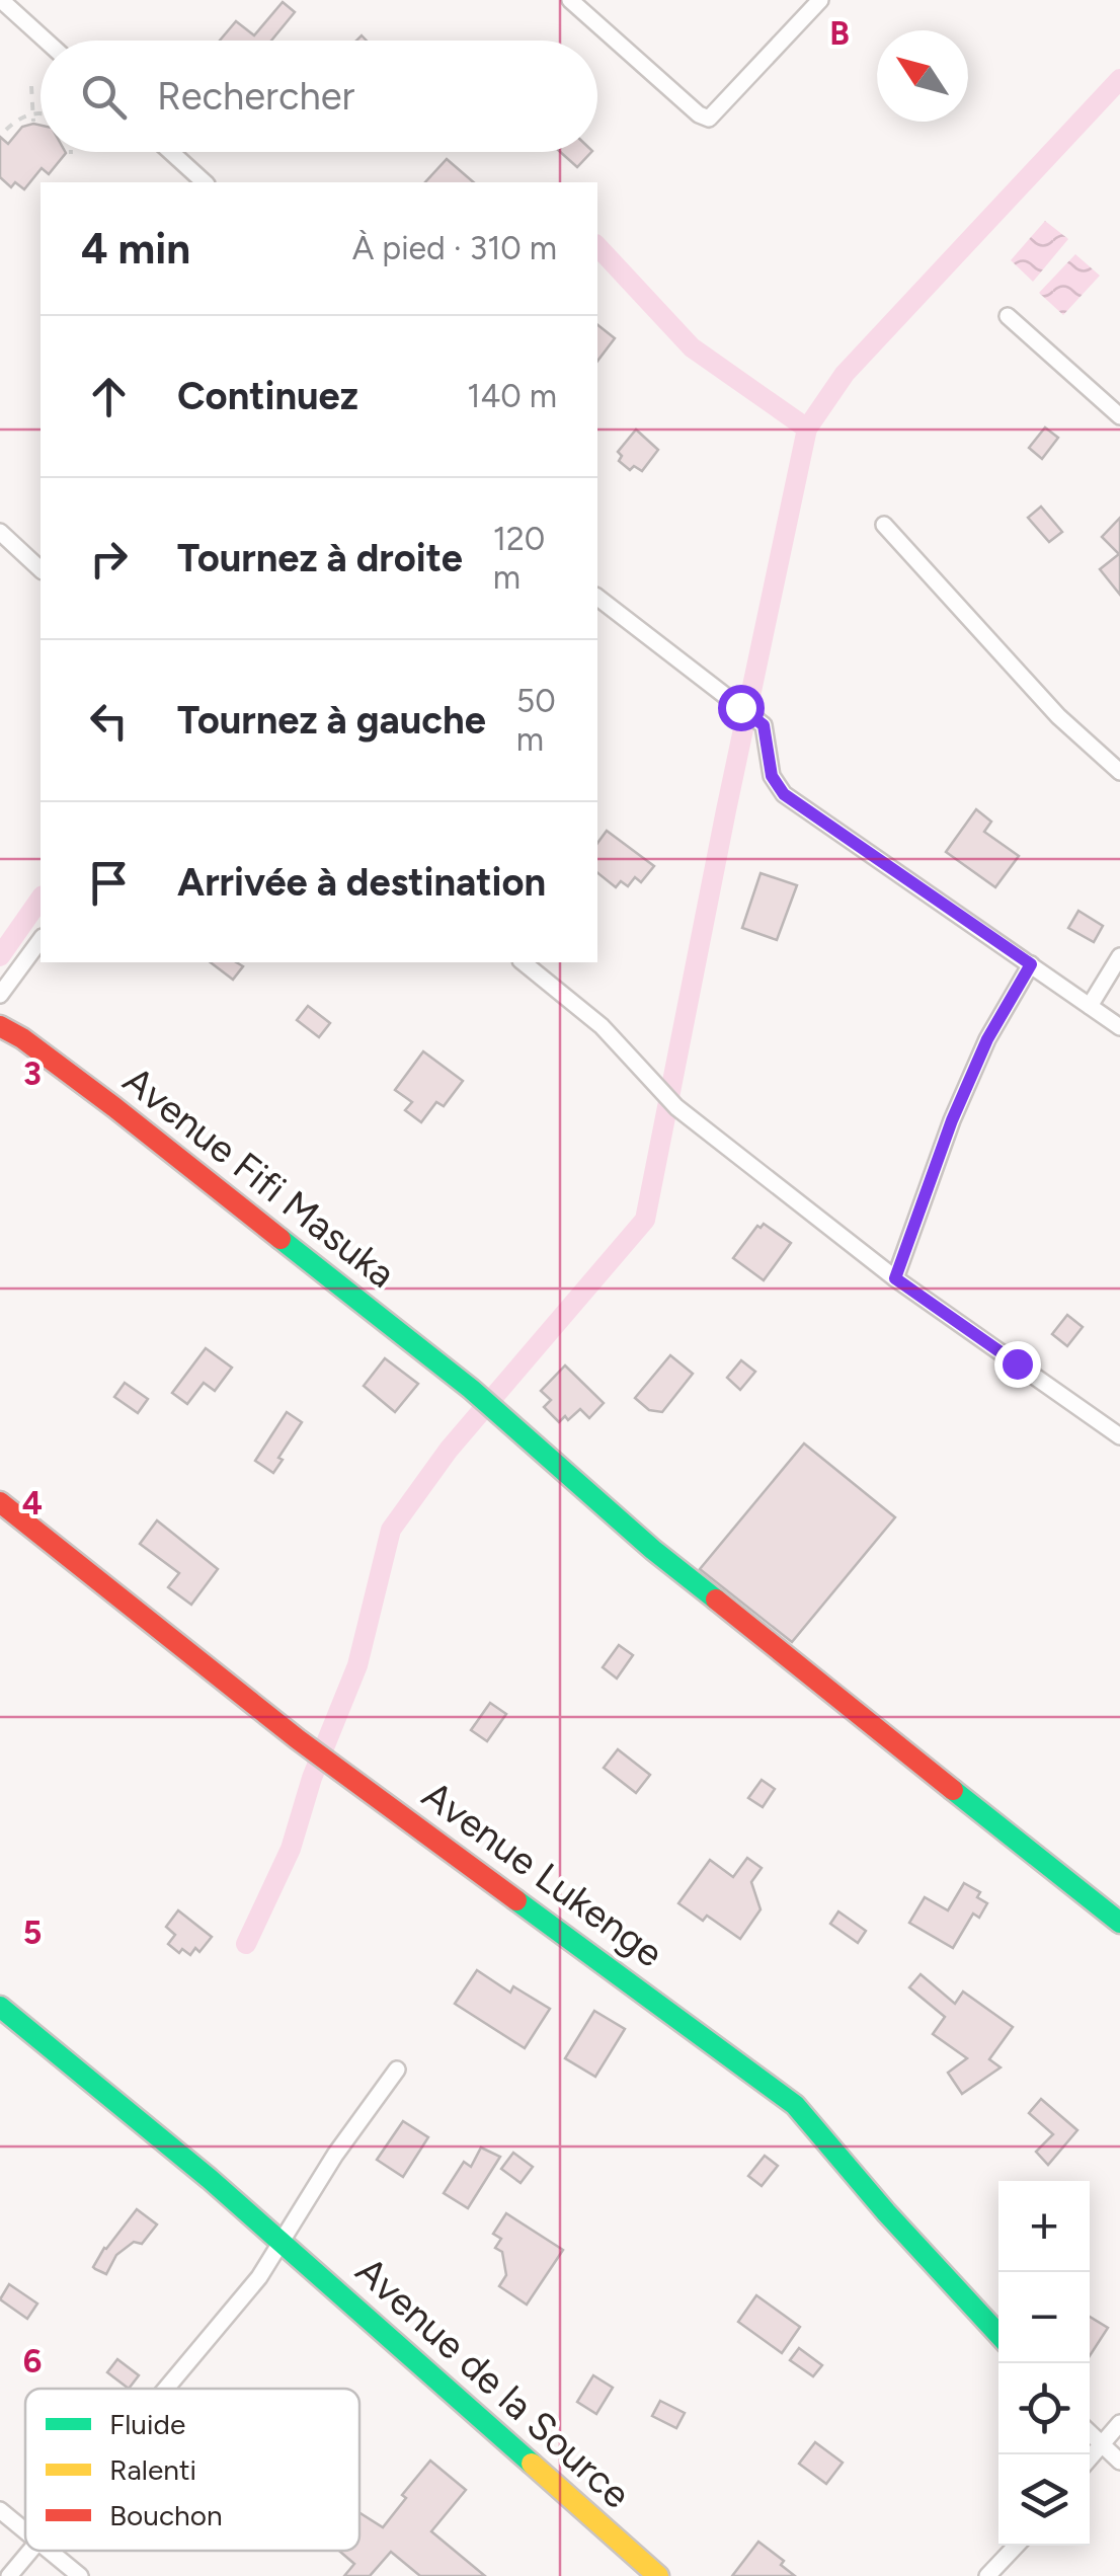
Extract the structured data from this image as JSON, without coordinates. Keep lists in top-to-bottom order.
{
  "streets": {
    "street": ["Avenue Fifi Masuka", "Avenue Lukenge", "Avenue de la Source"]
  },
  "legend": ["Fluide", "Ralenti", "Bouchon"],
  "north": "top left",
  "page": {
    "search": "Rechercher",
    "heading": ["4 min", "À pied · 310 m"],
    "list": [
      ["Continuez", "140 m"],
      ["Tournez à droite", "120 m"],
      ["Tournez à gauche", "50 m"],
      "Arrivée à destination"
    ],
    "map_buttons": ["+", "−"]
  },
  "grid": {
    "columns": ["B"],
    "rows": [
      "3",
      "4",
      "5",
      "6"
    ]
  }
}
